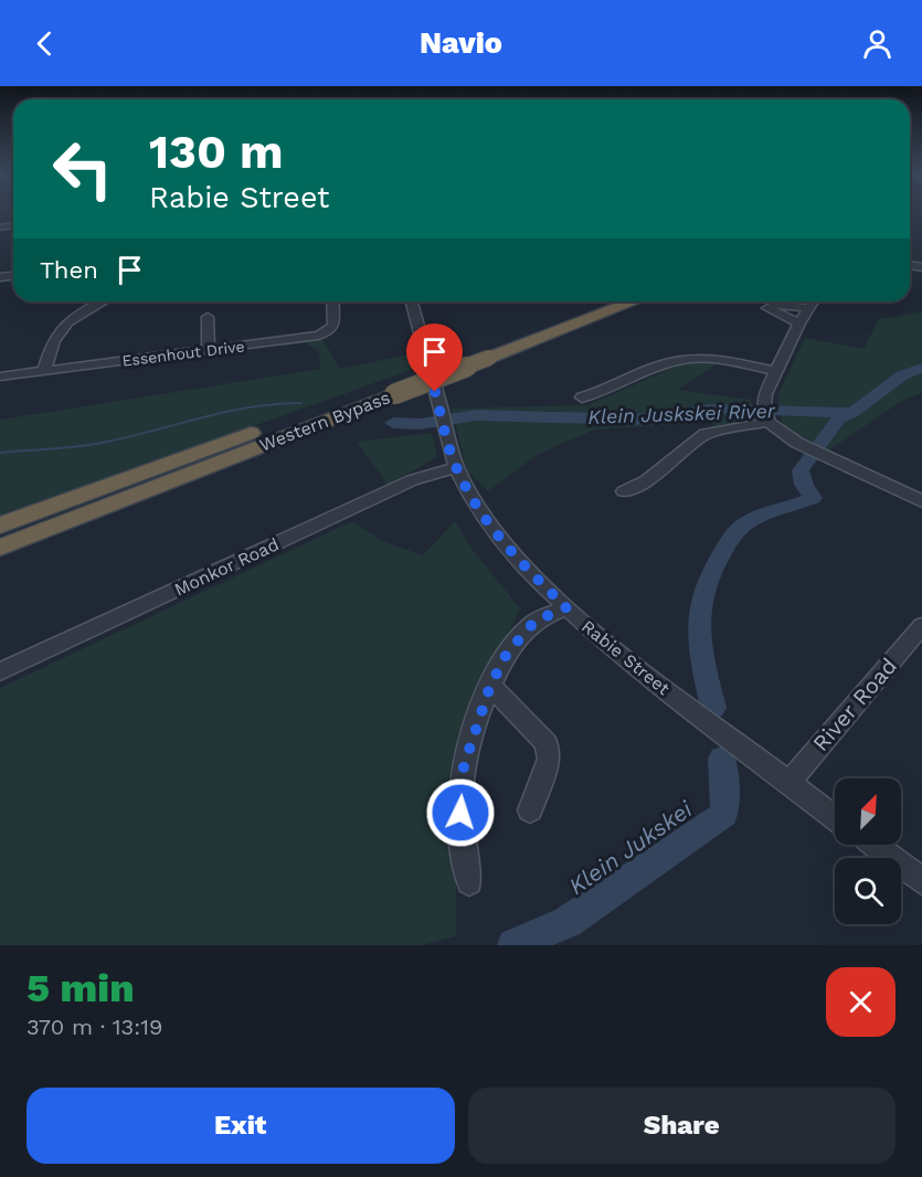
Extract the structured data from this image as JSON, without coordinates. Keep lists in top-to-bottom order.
{
  "streets": {
    "highway": ["Western Bypass"],
    "street": [
      "Essenhout Drive",
      "Monkor Road",
      "Rabie Street",
      "River Road"
    ]
  },
  "crossings": [
    ["Monkor Road", "Rabie Street"],
    ["Rabie Street", "River Road"]
  ],
  "water": ["Klein Juskskei River", "Klein Jukskei"],
  "north": "top right",
  "page": {
    "header": "Navio",
    "turn": ["130 m", "Rabie Street"],
    "then": "Then",
    "heading": ["5 min", "370 m · 13:19"],
    "buttons": ["Exit", "Share"]
  }
}
